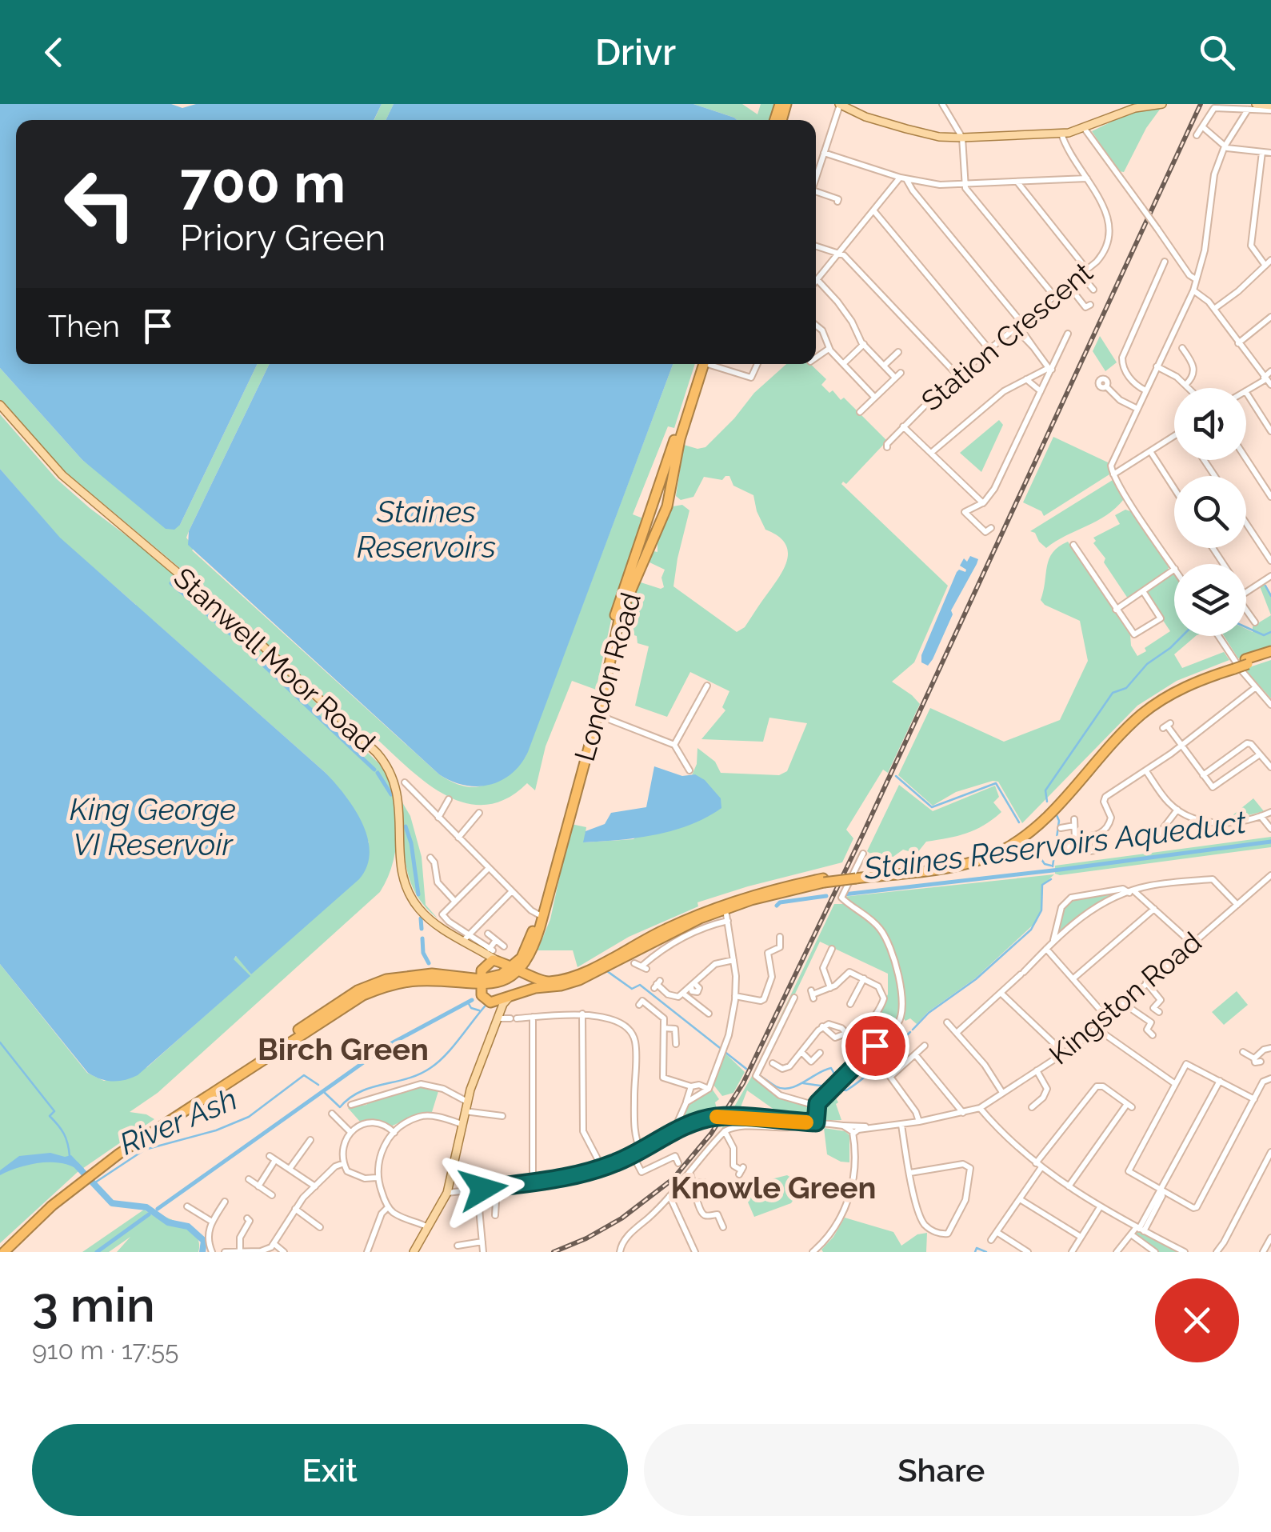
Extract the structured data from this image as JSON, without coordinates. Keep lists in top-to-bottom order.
{
  "streets": {
    "highway": ["London Road"],
    "main road": ["Stanwell Moor Road"],
    "street": ["Station Crescent", "Kingston Road"]
  },
  "districts": ["Birch Green", "Knowle Green"],
  "water": [
    "Staines Reservoirs",
    "King George VI Reservoir",
    "Staines Reservoirs Aqueduct",
    "River Ash"
  ],
  "page": {
    "header": "Drivr",
    "turn": ["700 m", "Priory Green"],
    "then": "Then",
    "heading": ["3 min", "910 m · 17:55"],
    "buttons": ["Exit", "Share"]
  }
}
